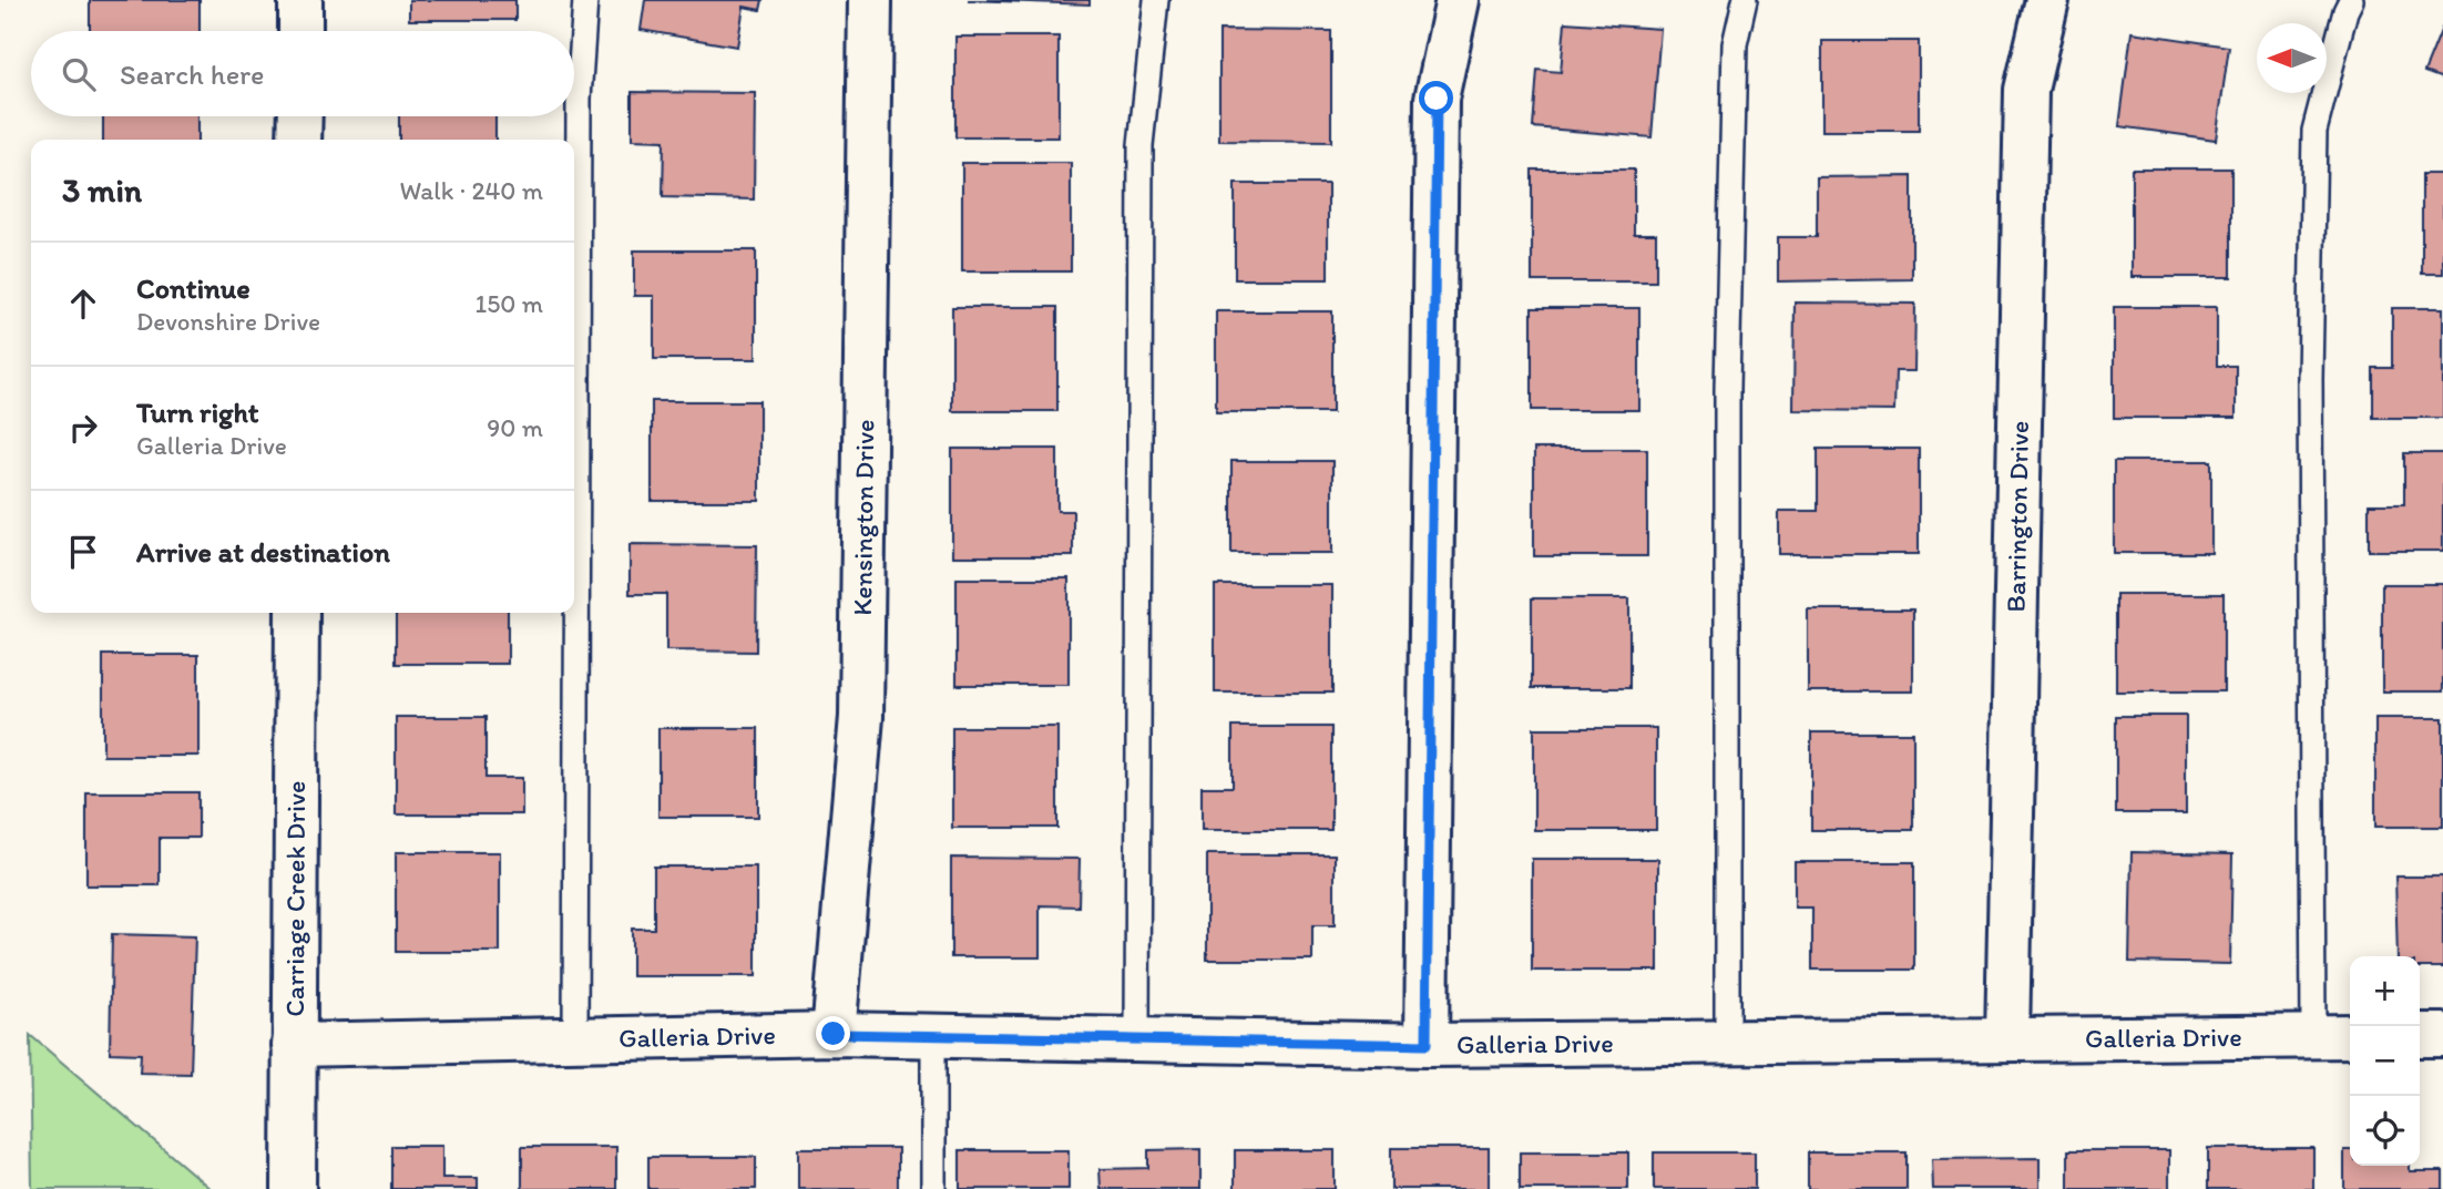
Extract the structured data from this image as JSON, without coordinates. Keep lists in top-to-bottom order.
{
  "streets": {
    "street": [
      "Kensington Drive",
      "Barrington Drive",
      "Carriage Creek Drive",
      "Galleria Drive"
    ]
  },
  "crossings": [
    ["Kensington Drive", "Galleria Drive"],
    ["Barrington Drive", "Galleria Drive"],
    ["Carriage Creek Drive", "Galleria Drive"]
  ],
  "north": "left",
  "page": {
    "search": "Search here",
    "heading": ["3 min", "Walk · 240 m"],
    "list": [
      ["Continue", "Devonshire Drive", "150 m"],
      ["Turn right", "Galleria Drive", "90 m"],
      "Arrive at destination"
    ],
    "map_buttons": ["+", "−"]
  }
}
